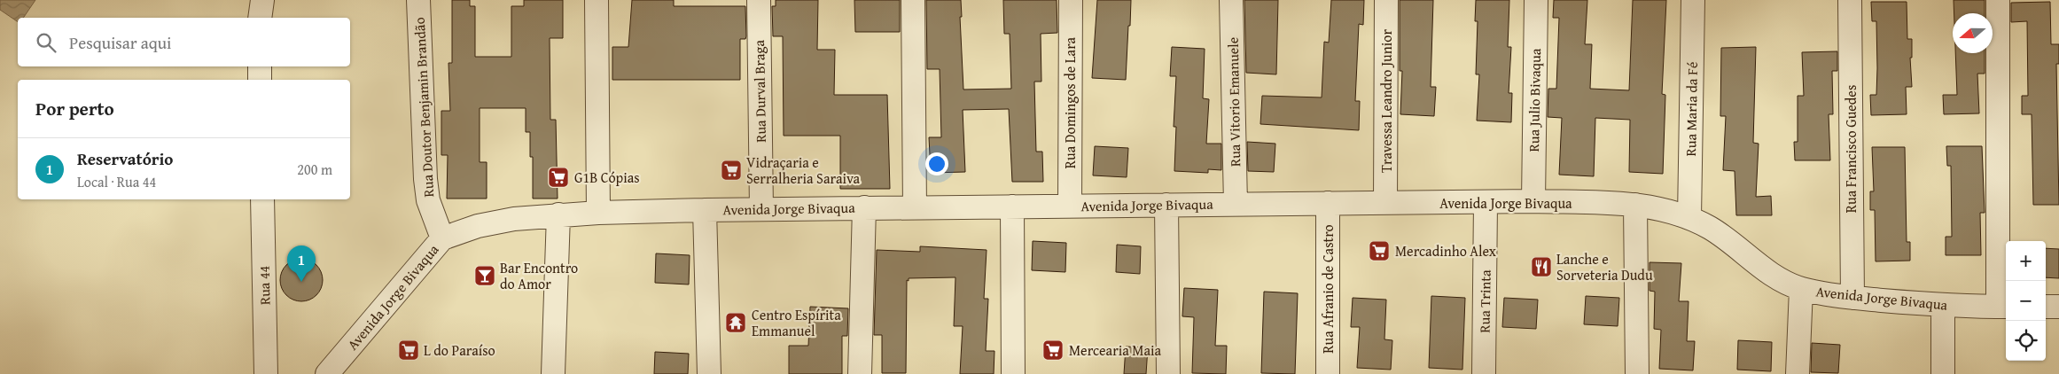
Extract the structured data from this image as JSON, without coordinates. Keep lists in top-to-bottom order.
{
  "streets": {
    "street": [
      "Rua Durval Braga",
      "Rua Julio Bivaqua",
      "Travessa Leandro Junior",
      "Rua Vitorio Emanuele",
      "Rua Domingos de Lara",
      "Rua Doutor Benjamin Brandão",
      "Rua Maria da Fé",
      "Rua Francisco Guedes",
      "Avenida Jorge Bivaqua",
      "Rua 44",
      "Rua Afranio de Castro",
      "Rua Trinta"
    ]
  },
  "crossings": [
    ["Rua Durval Braga", "Avenida Jorge Bivaqua"],
    ["Rua Julio Bivaqua", "Avenida Jorge Bivaqua"],
    ["Travessa Leandro Junior", "Avenida Jorge Bivaqua"],
    ["Rua Vitorio Emanuele", "Avenida Jorge Bivaqua"],
    ["Rua Domingos de Lara", "Avenida Jorge Bivaqua"],
    ["Rua Doutor Benjamin Brandão", "Avenida Jorge Bivaqua"],
    ["Rua Maria da Fé", "Avenida Jorge Bivaqua"],
    ["Rua Francisco Guedes", "Avenida Jorge Bivaqua"],
    ["Avenida Jorge Bivaqua", "Rua Afranio de Castro"],
    ["Avenida Jorge Bivaqua", "Rua Trinta"]
  ],
  "places": {
    "supermarket": [
      "Vidraçaria e Serralheria Saraiva",
      "G1B Cópias",
      "Mercadinho Alex",
      "L do Paraíso",
      "Mercearia Maia"
    ],
    "restaurant": ["Lanche e Sorveteria Dudu"],
    "bar": ["Bar Encontro do Amor"],
    "temple": ["Centro Espírita Emmanuel"]
  },
  "north": "left",
  "page": {
    "search": "Pesquisar aqui",
    "heading": "Por perto",
    "list": [
      {
        "mark": "1",
        "name": "Reservatório",
        "note": "Local · Rua 44",
        "value": "200 m"
      }
    ],
    "map_buttons": ["+", "−"],
    "pins": "1"
  }
}
